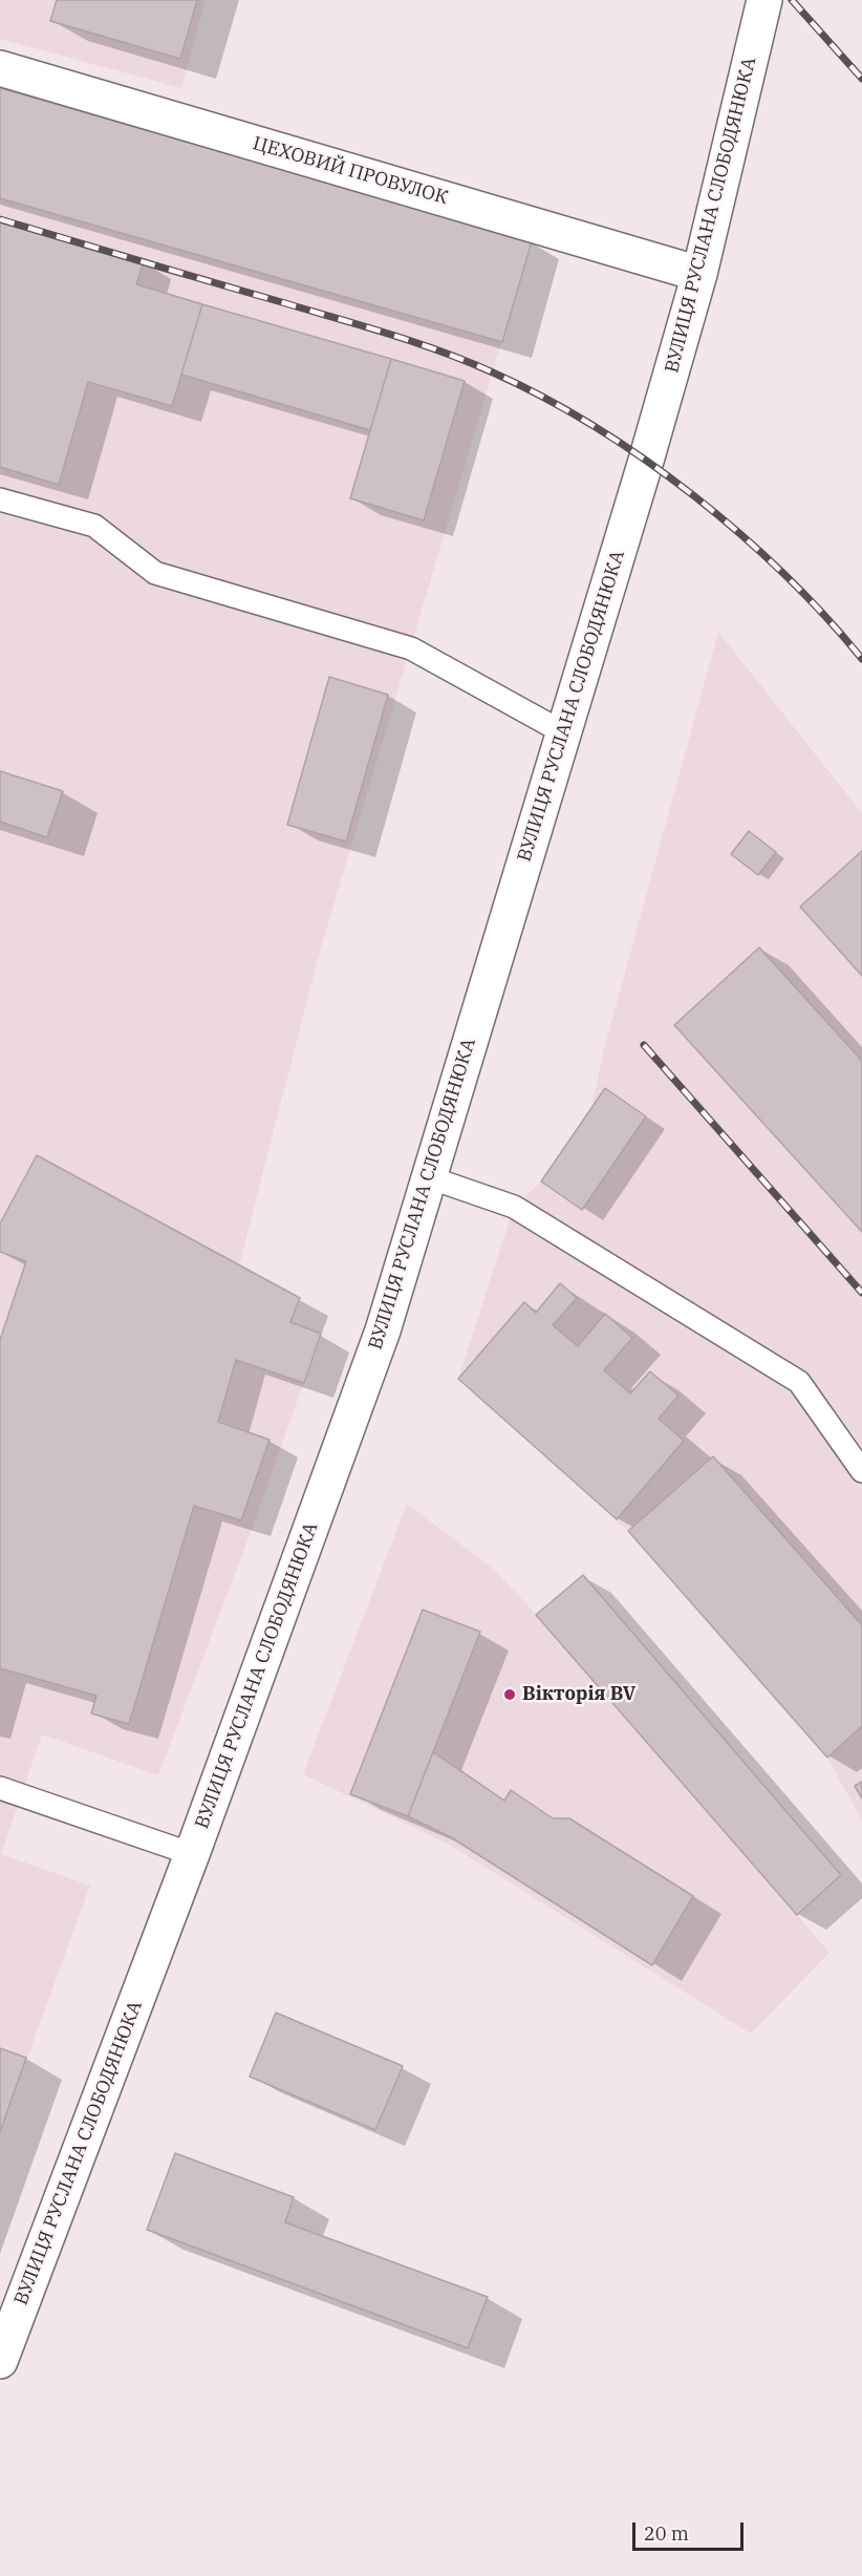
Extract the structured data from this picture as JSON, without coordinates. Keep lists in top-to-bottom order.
{
  "streets": {
    "street": ["ЦЕХОВИЙ ПРОВУЛОК", "ВУЛИЦЯ РУСЛАНА СЛОБОДЯНЮКА"]
  },
  "crossings": [
    ["ЦЕХОВИЙ ПРОВУЛОК", "ВУЛИЦЯ РУСЛАНА СЛОБОДЯНЮКА"]
  ],
  "places": ["Вікторія BV"],
  "scale_bar": "20 m"
}
